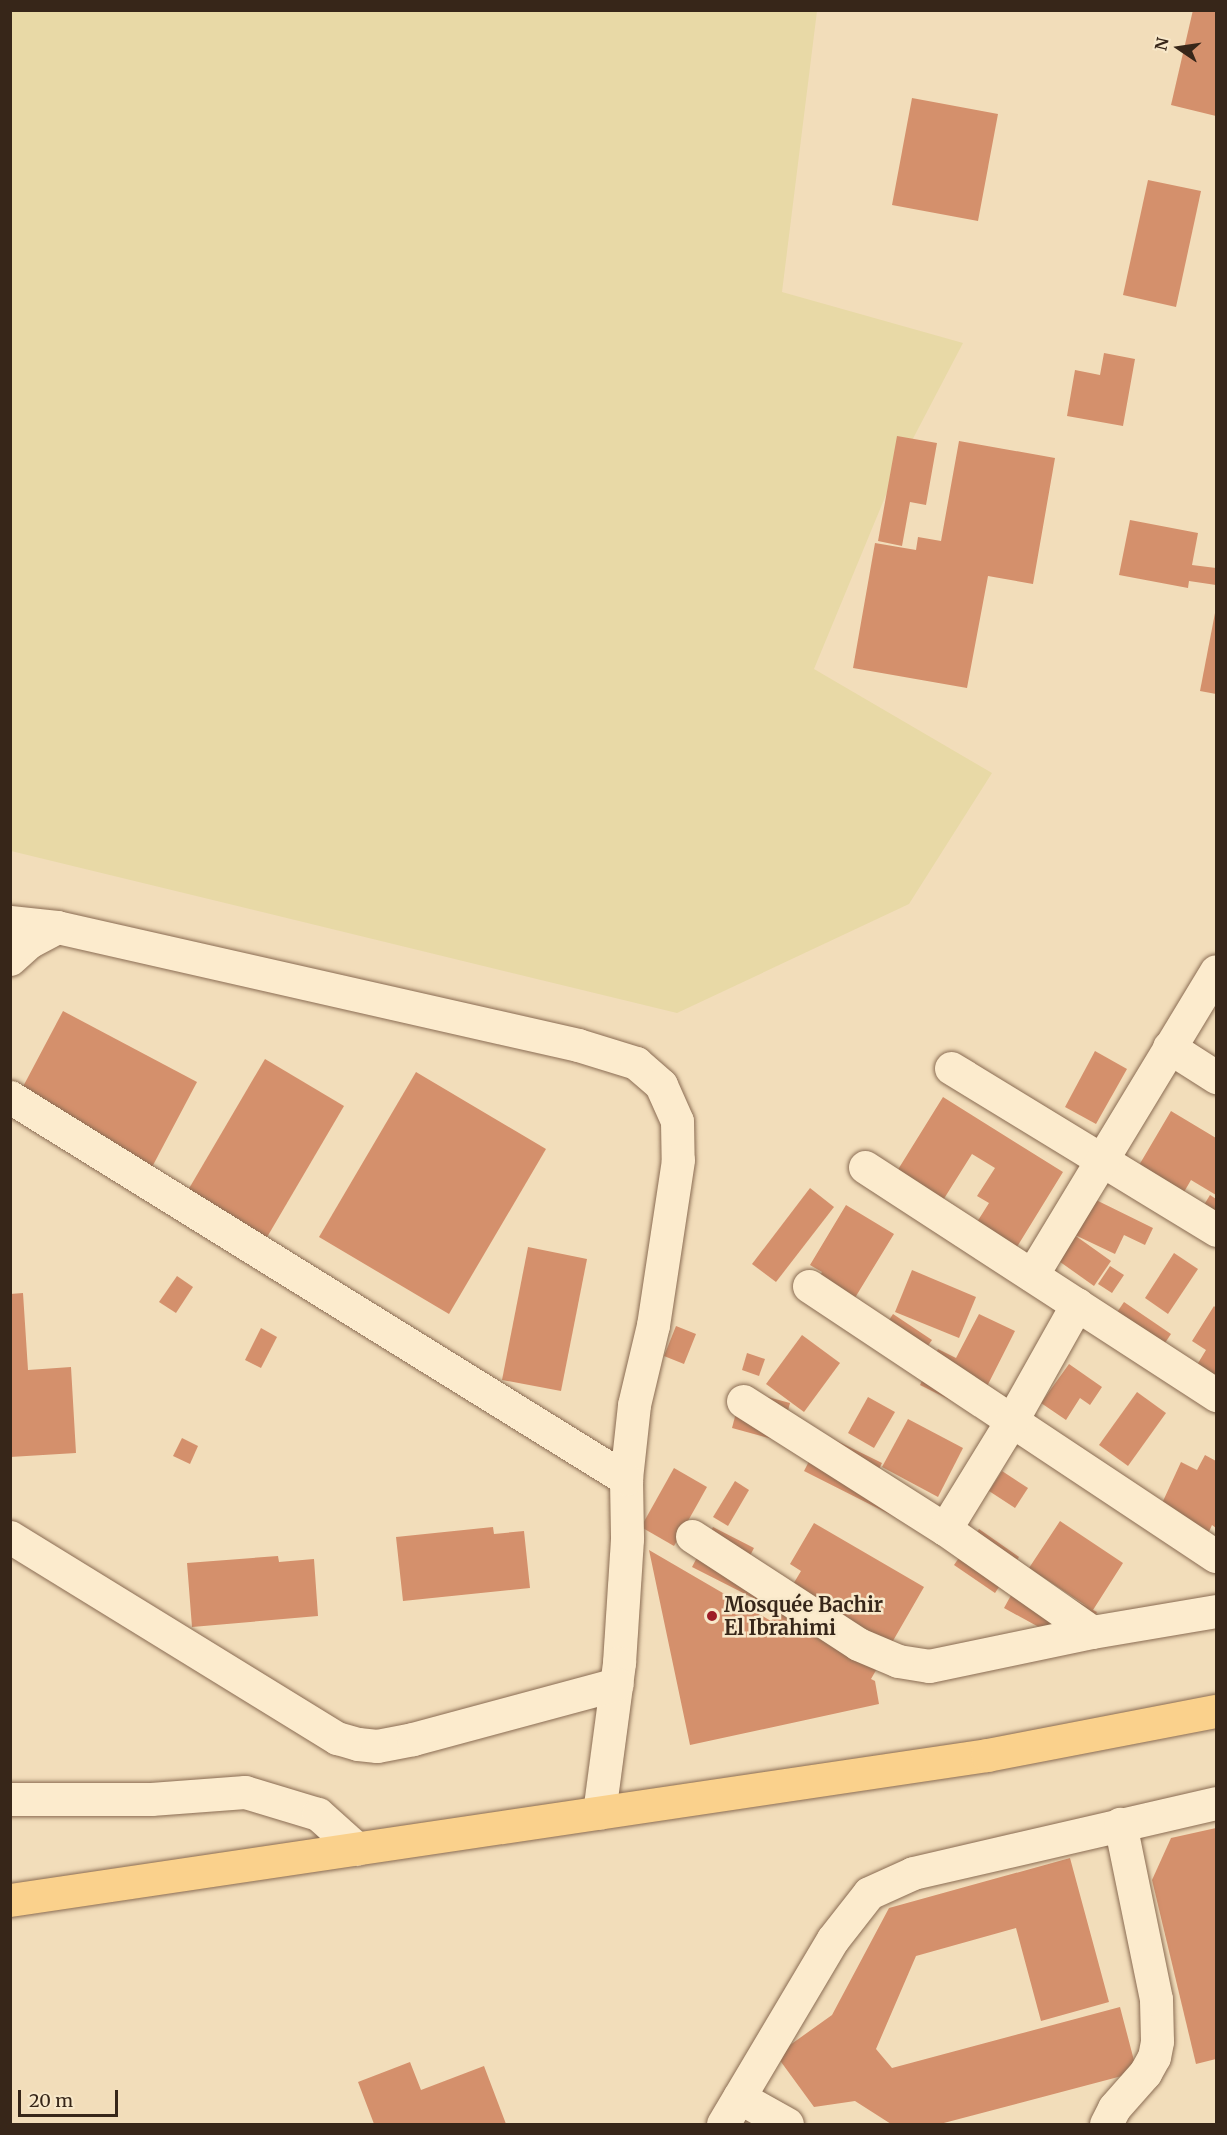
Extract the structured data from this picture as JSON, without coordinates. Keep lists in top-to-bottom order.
{
  "places": ["Mosquée Bachir El Ibrahimi"],
  "scale_bar": "20 m",
  "north": "left"
}
